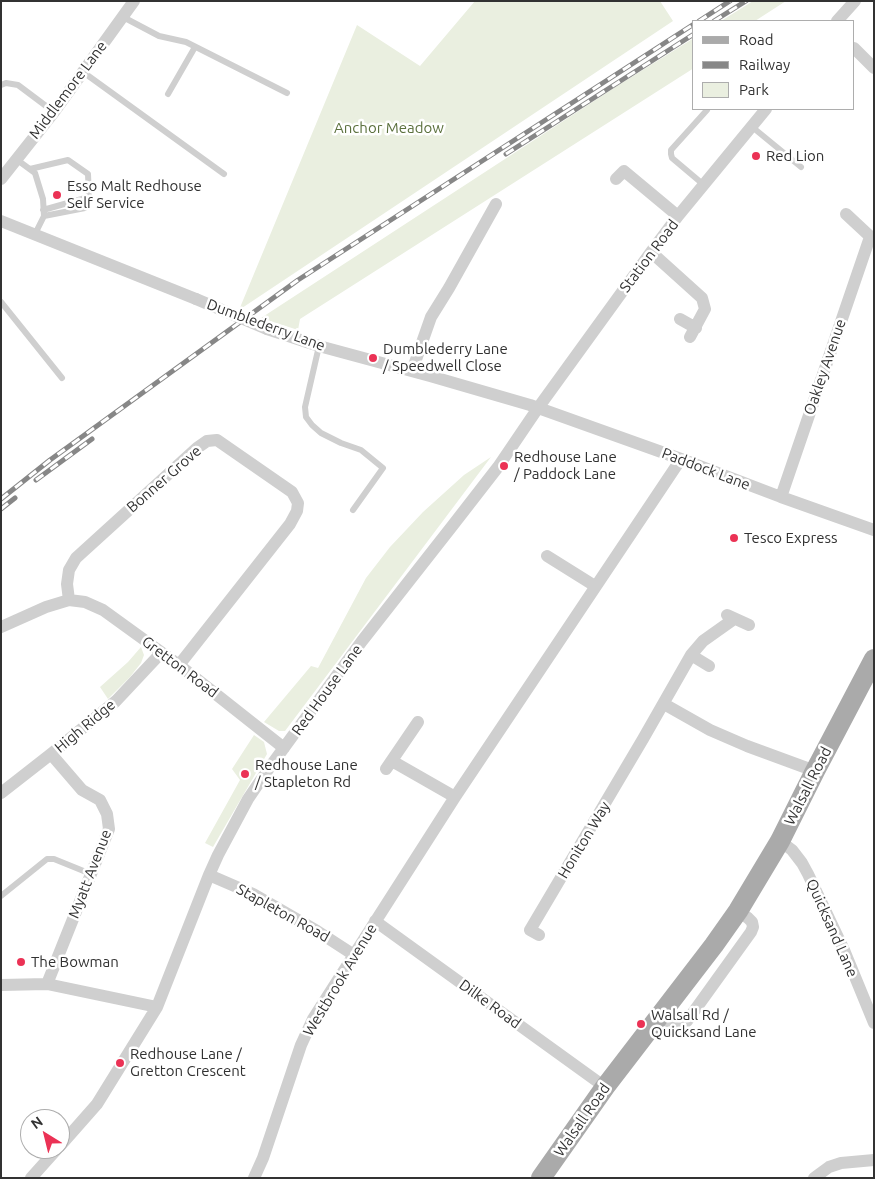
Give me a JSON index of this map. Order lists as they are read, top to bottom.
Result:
{
  "streets": {
    "main road": ["Walsall Road"],
    "street": [
      "Middlemore Lane",
      "Station Road",
      "Dumblederry Lane",
      "Oakley Avenue",
      "Paddock Lane",
      "Bonner Grove",
      "Gretton Road",
      "Red House Lane",
      "High Ridge",
      "Honiton Way",
      "Myatt Avenue",
      "Stapleton Road",
      "Quicksand Lane",
      "Westbrook Avenue",
      "Dilke Road"
    ]
  },
  "crossings": [
    ["Station Road", "Dumblederry Lane"],
    ["Station Road", "Paddock Lane"],
    ["Station Road", "Red House Lane"],
    ["Dumblederry Lane", "Paddock Lane"],
    ["Dumblederry Lane", "Red House Lane"],
    ["Oakley Avenue", "Paddock Lane"],
    ["Paddock Lane", "Red House Lane"],
    ["Paddock Lane", "Westbrook Avenue"],
    ["Bonner Grove", "Gretton Road"],
    ["Gretton Road", "Red House Lane"],
    ["Gretton Road", "High Ridge"],
    ["Red House Lane", "Stapleton Road"],
    ["High Ridge", "Myatt Avenue"],
    ["Walsall Road", "Quicksand Lane"],
    ["Walsall Road", "Dilke Road"],
    ["Stapleton Road", "Westbrook Avenue"],
    ["Westbrook Avenue", "Dilke Road"]
  ],
  "parks": ["Anchor Meadow"],
  "places": [
    "Red Lion",
    "Esso Malt Redhouse Self Service",
    "Dumblederry Lane / Speedwell Close",
    "Redhouse Lane / Paddock Lane",
    "Tesco Express",
    "Redhouse Lane / Stapleton Rd",
    "The Bowman",
    "Walsall Rd / Quicksand Lane",
    "Redhouse Lane / Gretton Crescent"
  ],
  "legend": ["Road", "Railway", "Park"],
  "north": "top left"
}
